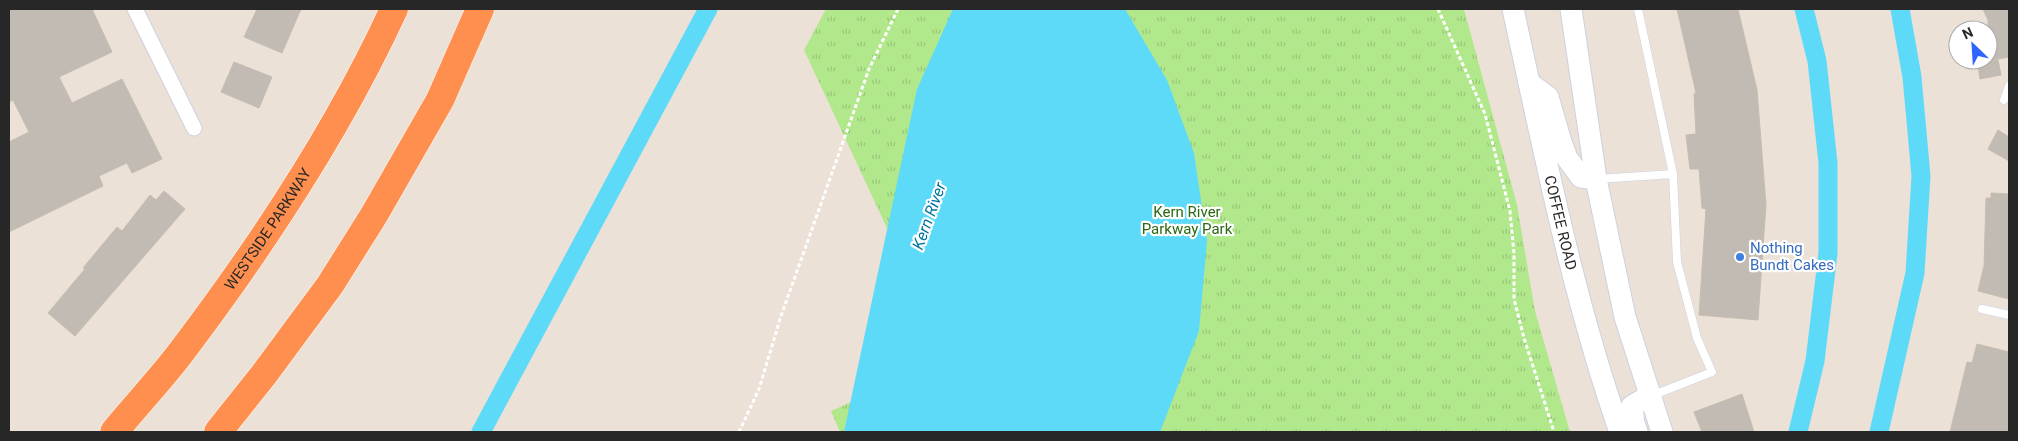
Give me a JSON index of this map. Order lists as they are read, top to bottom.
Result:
{
  "streets": {
    "highway": ["WESTSIDE PARKWAY"],
    "main road": ["COFFEE ROAD"]
  },
  "water": ["Kern River"],
  "parks": ["Kern River Parkway Park"],
  "places": ["Nothing Bundt Cakes"],
  "north": "top left"
}
